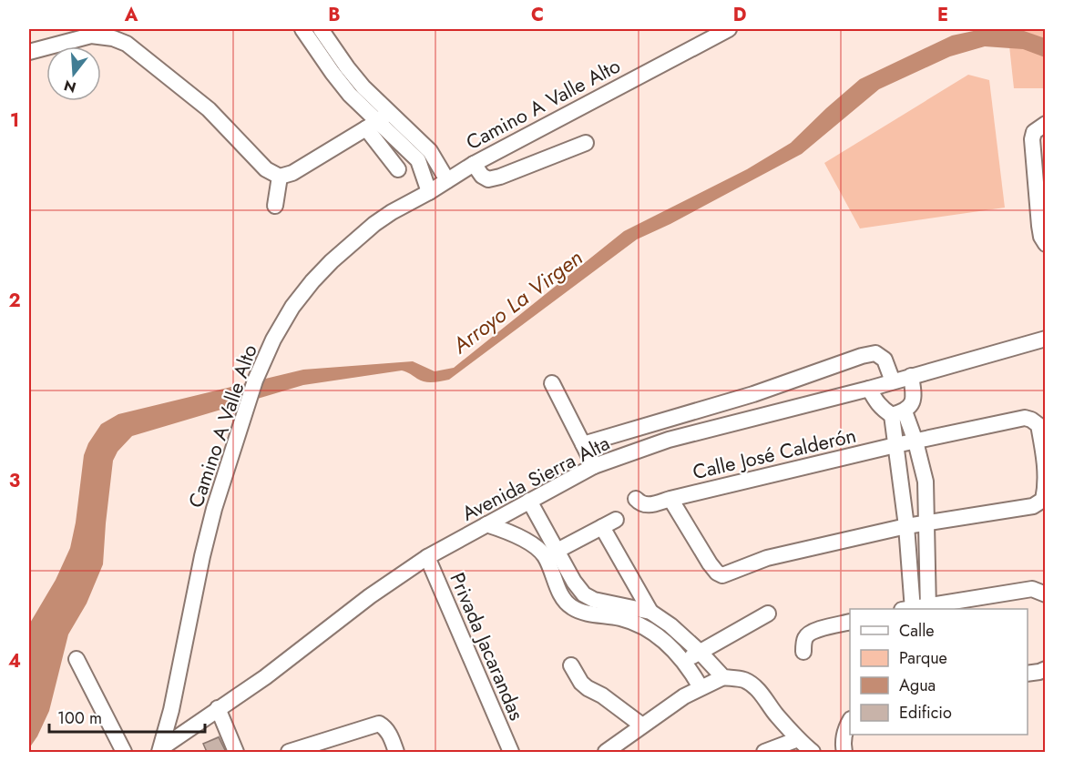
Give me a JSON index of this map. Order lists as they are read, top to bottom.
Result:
{
  "streets": {
    "street": [
      "Camino A Valle Alto",
      "Calle José Calderón",
      "Avenida Sierra Alta",
      "Privada Jacarandas"
    ]
  },
  "crossings": [
    ["Camino A Valle Alto", "Avenida Sierra Alta"],
    ["Avenida Sierra Alta", "Privada Jacarandas"]
  ],
  "water": ["Arroyo La Virgen"],
  "legend": [
    "Calle",
    "Parque",
    "Agua",
    "Edificio"
  ],
  "scale_bar": "100 m",
  "north": "bottom",
  "grid": {
    "columns": [
      "A",
      "B",
      "C",
      "D",
      "E"
    ],
    "rows": [
      "1",
      "2",
      "3",
      "4"
    ]
  }
}
